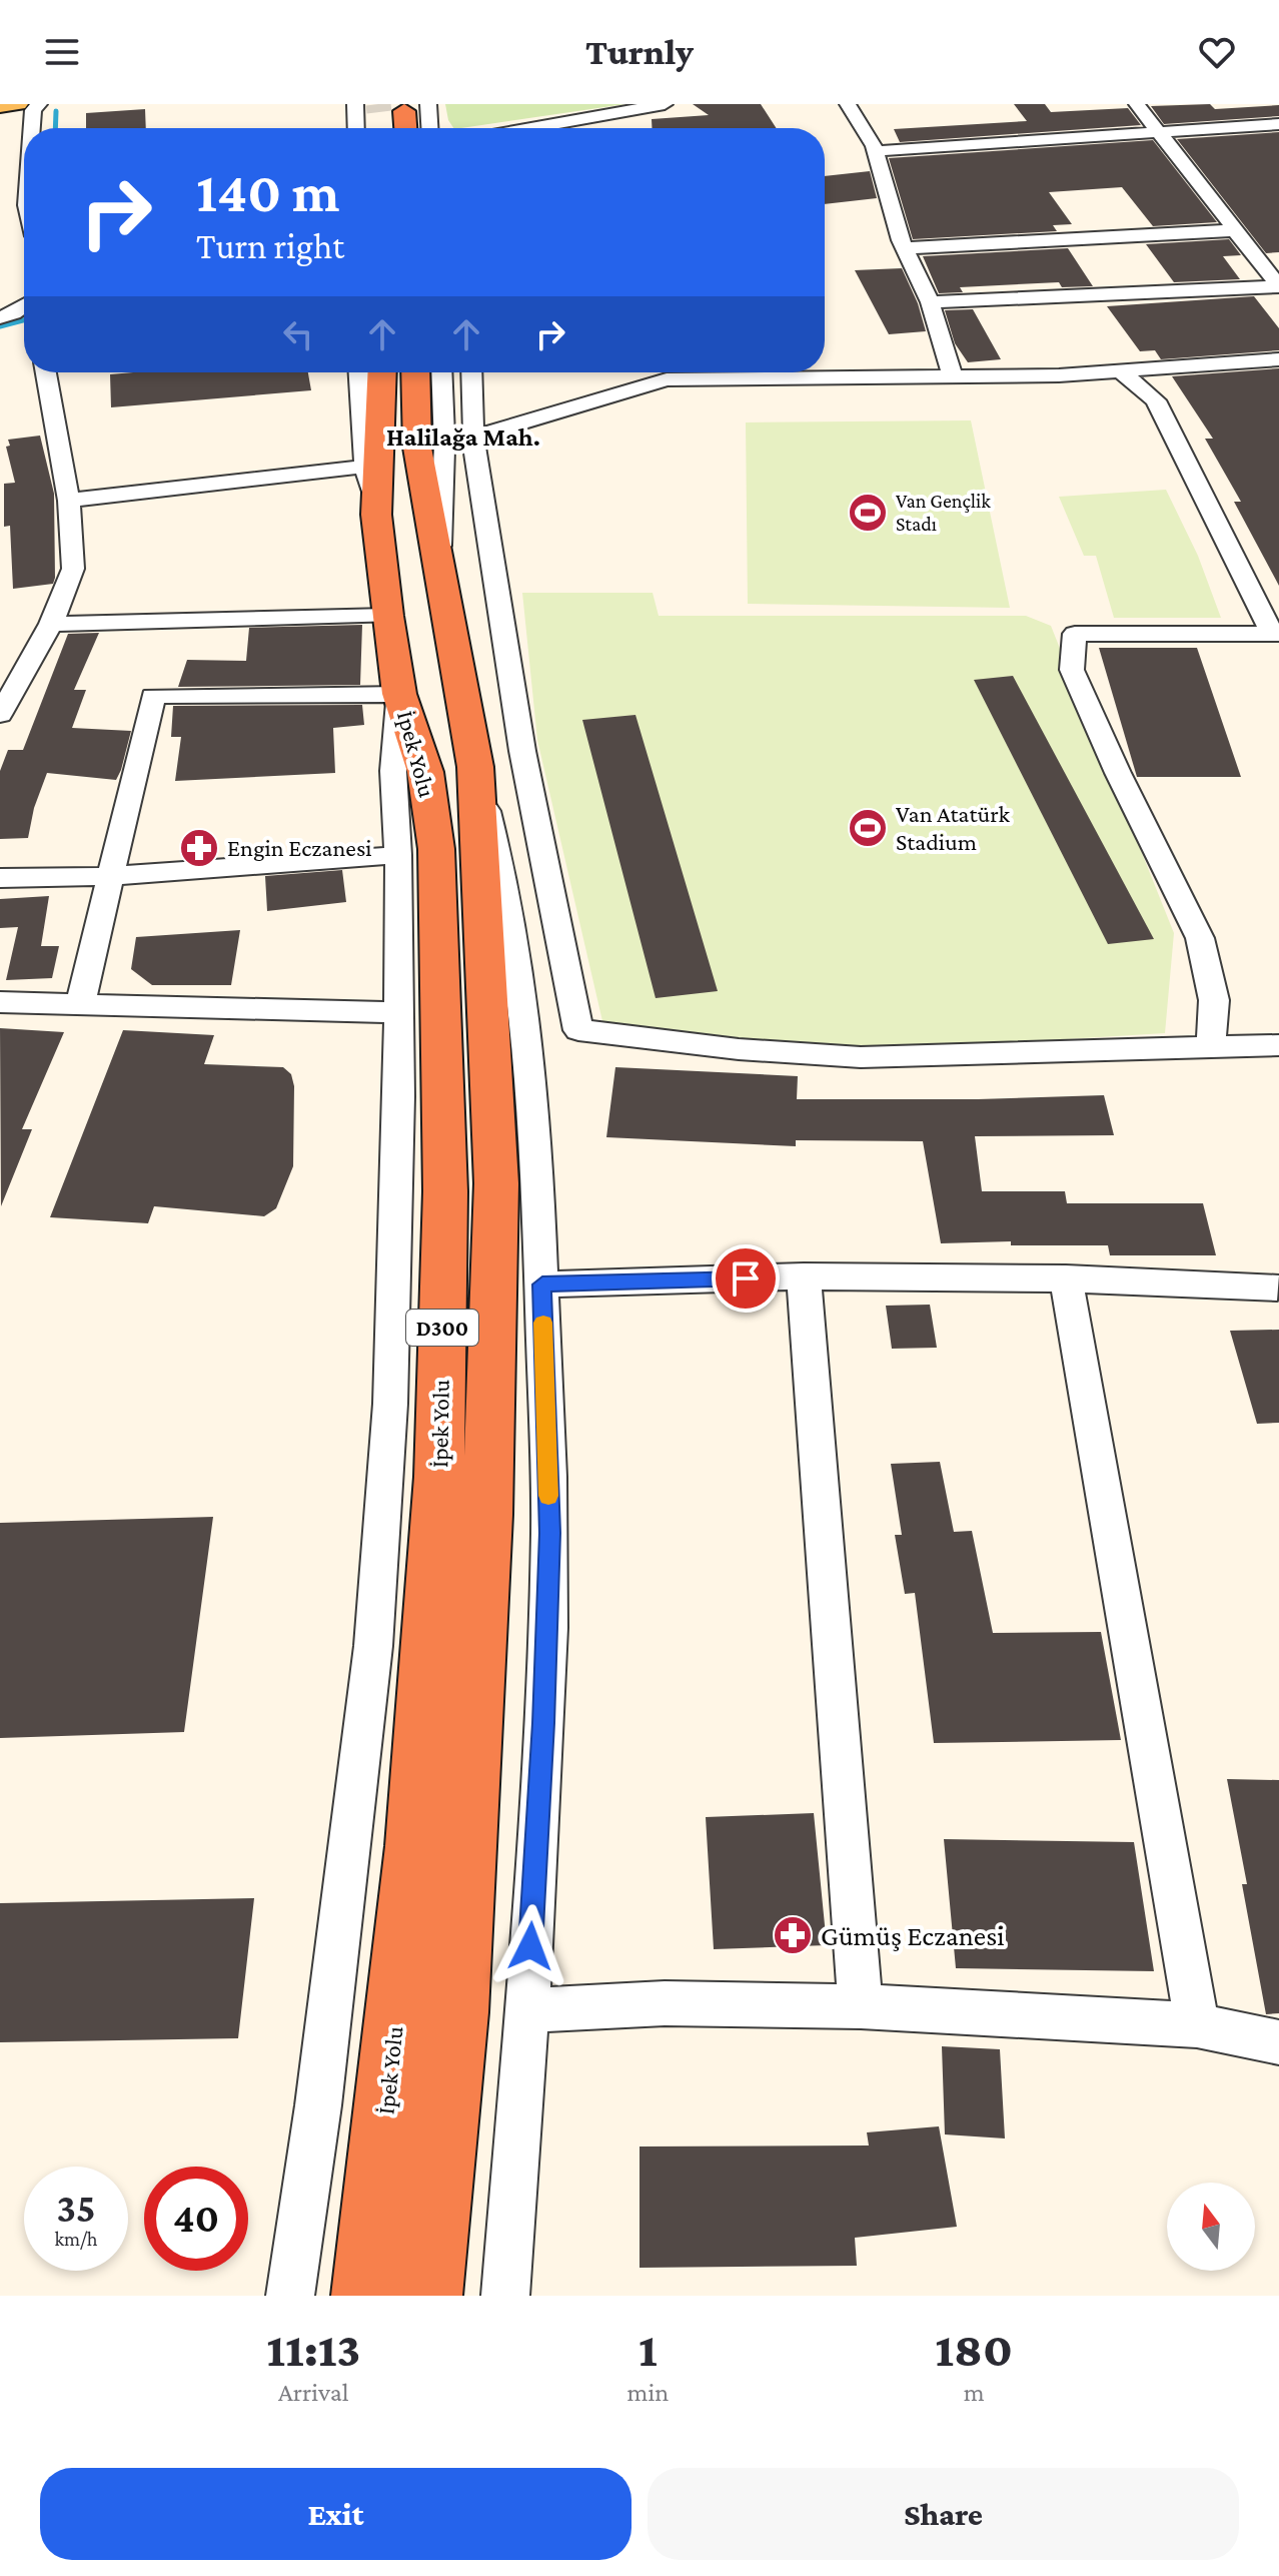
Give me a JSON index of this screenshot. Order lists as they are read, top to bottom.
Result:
{
  "streets": {
    "highway": ["İpek Yolu", "D300"]
  },
  "districts": ["Halilağa Mah."],
  "places": {
    "sports": ["Van Gençlik Stadı", "Van Atatürk Stadium"],
    "pharmacy": ["Engin Eczanesi", "Gümüş Eczanesi"]
  },
  "north": "top",
  "page": {
    "header": "Turnly",
    "turn": ["140 m", "Turn right"],
    "speed": "35 km/h",
    "limit": "40",
    "eta": [
      "11:13",
      "Arrival",
      "1",
      "min",
      "180",
      "m"
    ],
    "buttons": ["Exit", "Share"]
  }
}
